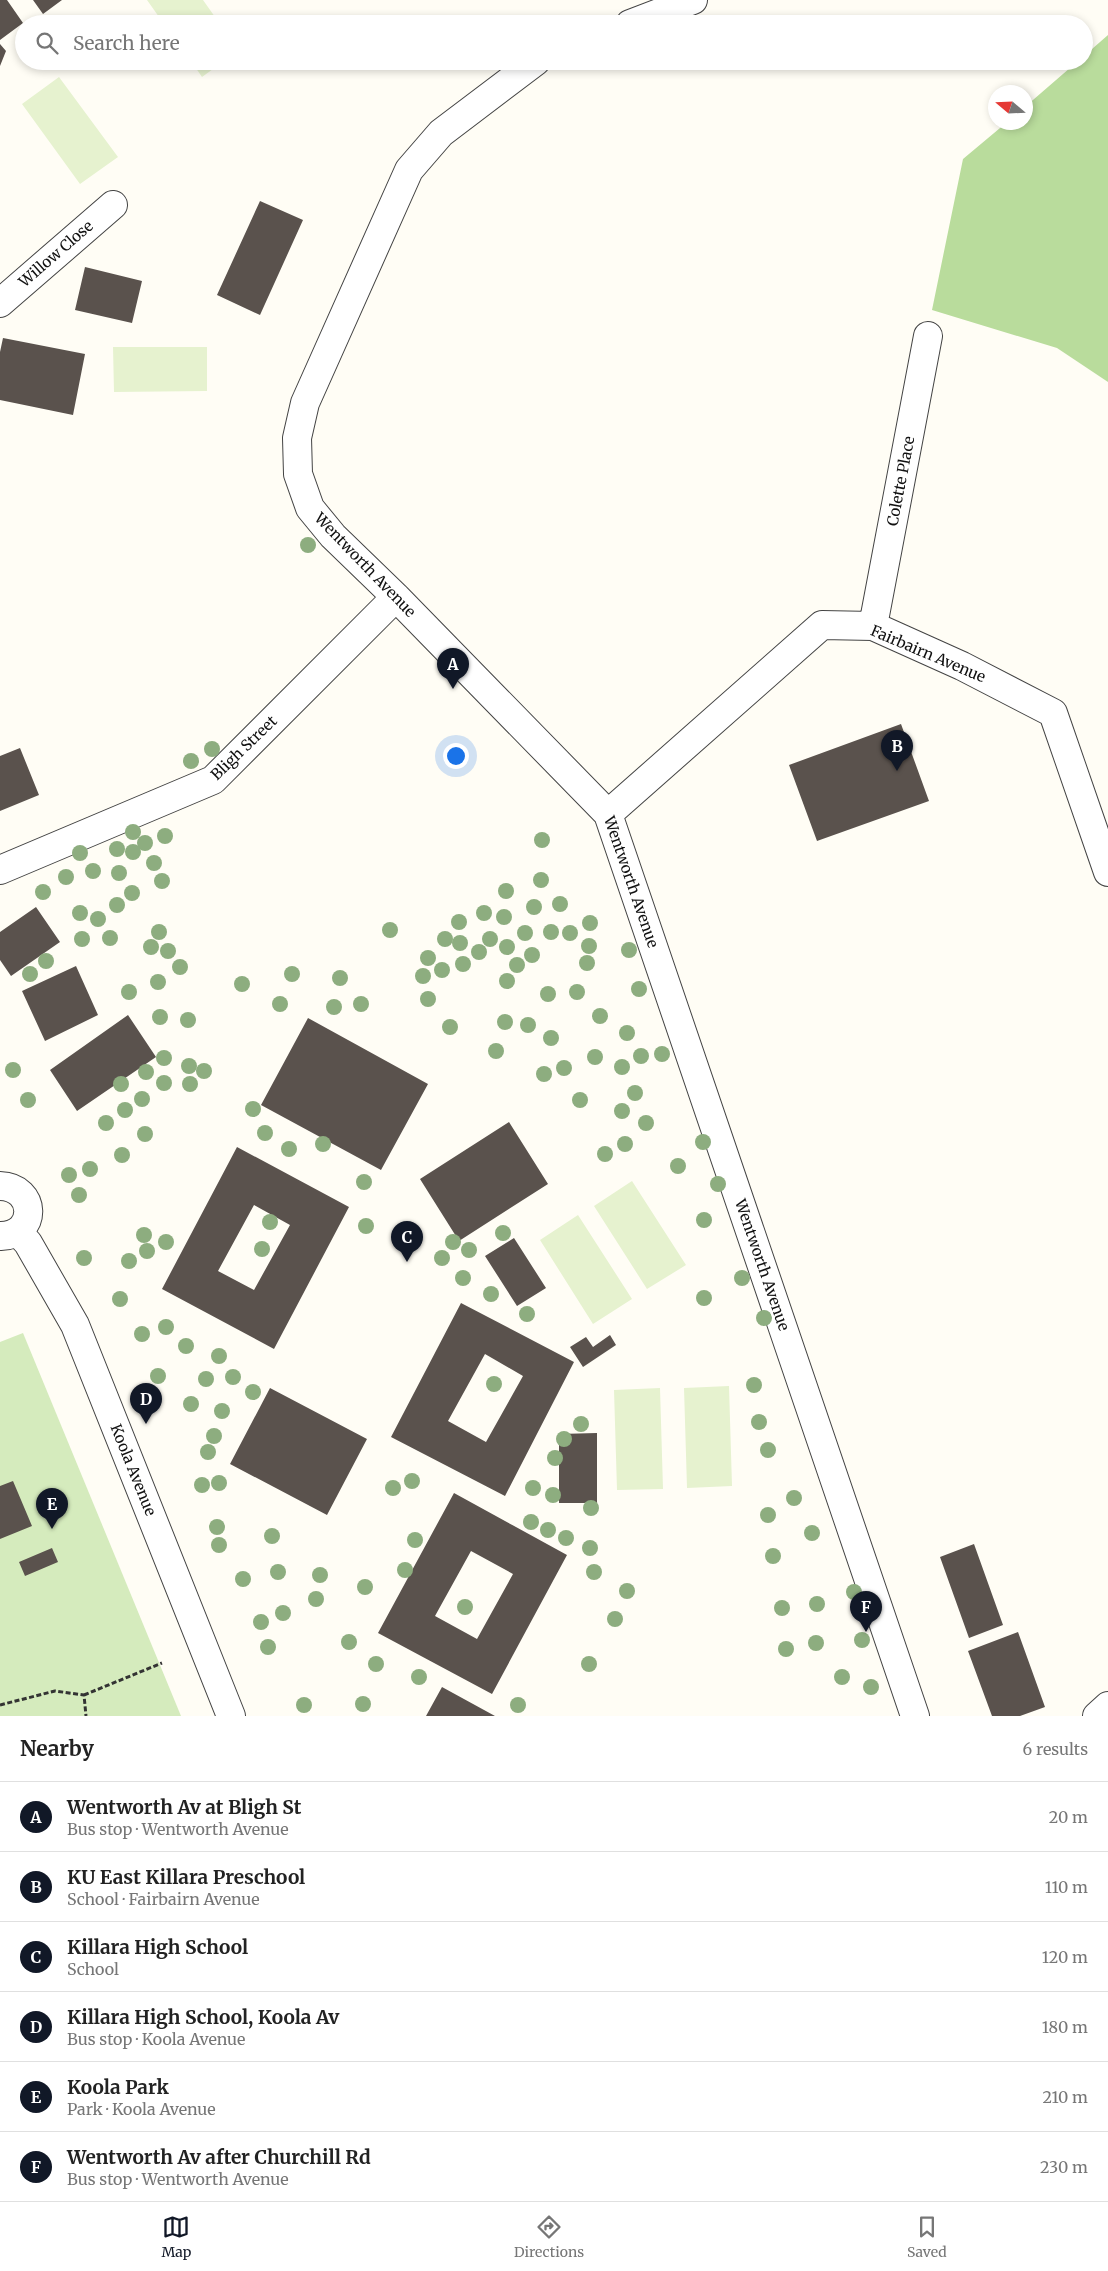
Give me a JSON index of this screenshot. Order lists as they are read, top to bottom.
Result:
{
  "streets": {
    "street": [
      "Willow Close",
      "Colette Place",
      "Wentworth Avenue",
      "Fairbairn Avenue",
      "Bligh Street",
      "Koola Avenue"
    ]
  },
  "crossings": [
    ["Colette Place", "Fairbairn Avenue"],
    ["Wentworth Avenue", "Fairbairn Avenue"],
    ["Wentworth Avenue", "Bligh Street"]
  ],
  "north": "left",
  "page": {
    "search": "Search here",
    "pins": [
      "A",
      "B",
      "C",
      "D",
      "E",
      "F"
    ],
    "heading": ["Nearby", "6 results"],
    "list": [
      {
        "mark": "A",
        "name": "Wentworth Av at Bligh St",
        "note": "Bus stop · Wentworth Avenue",
        "value": "20 m"
      },
      {
        "mark": "B",
        "name": "KU East Killara Preschool",
        "note": "School · Fairbairn Avenue",
        "value": "110 m"
      },
      {
        "mark": "C",
        "name": "Killara High School",
        "note": "School",
        "value": "120 m"
      },
      {
        "mark": "D",
        "name": "Killara High School, Koola Av",
        "note": "Bus stop · Koola Avenue",
        "value": "180 m"
      },
      {
        "mark": "E",
        "name": "Koola Park",
        "note": "Park · Koola Avenue",
        "value": "210 m"
      },
      {
        "mark": "F",
        "name": "Wentworth Av after Churchill Rd",
        "note": "Bus stop · Wentworth Avenue",
        "value": "230 m"
      }
    ],
    "nav": ["Map", "Directions", "Saved"]
  }
}
